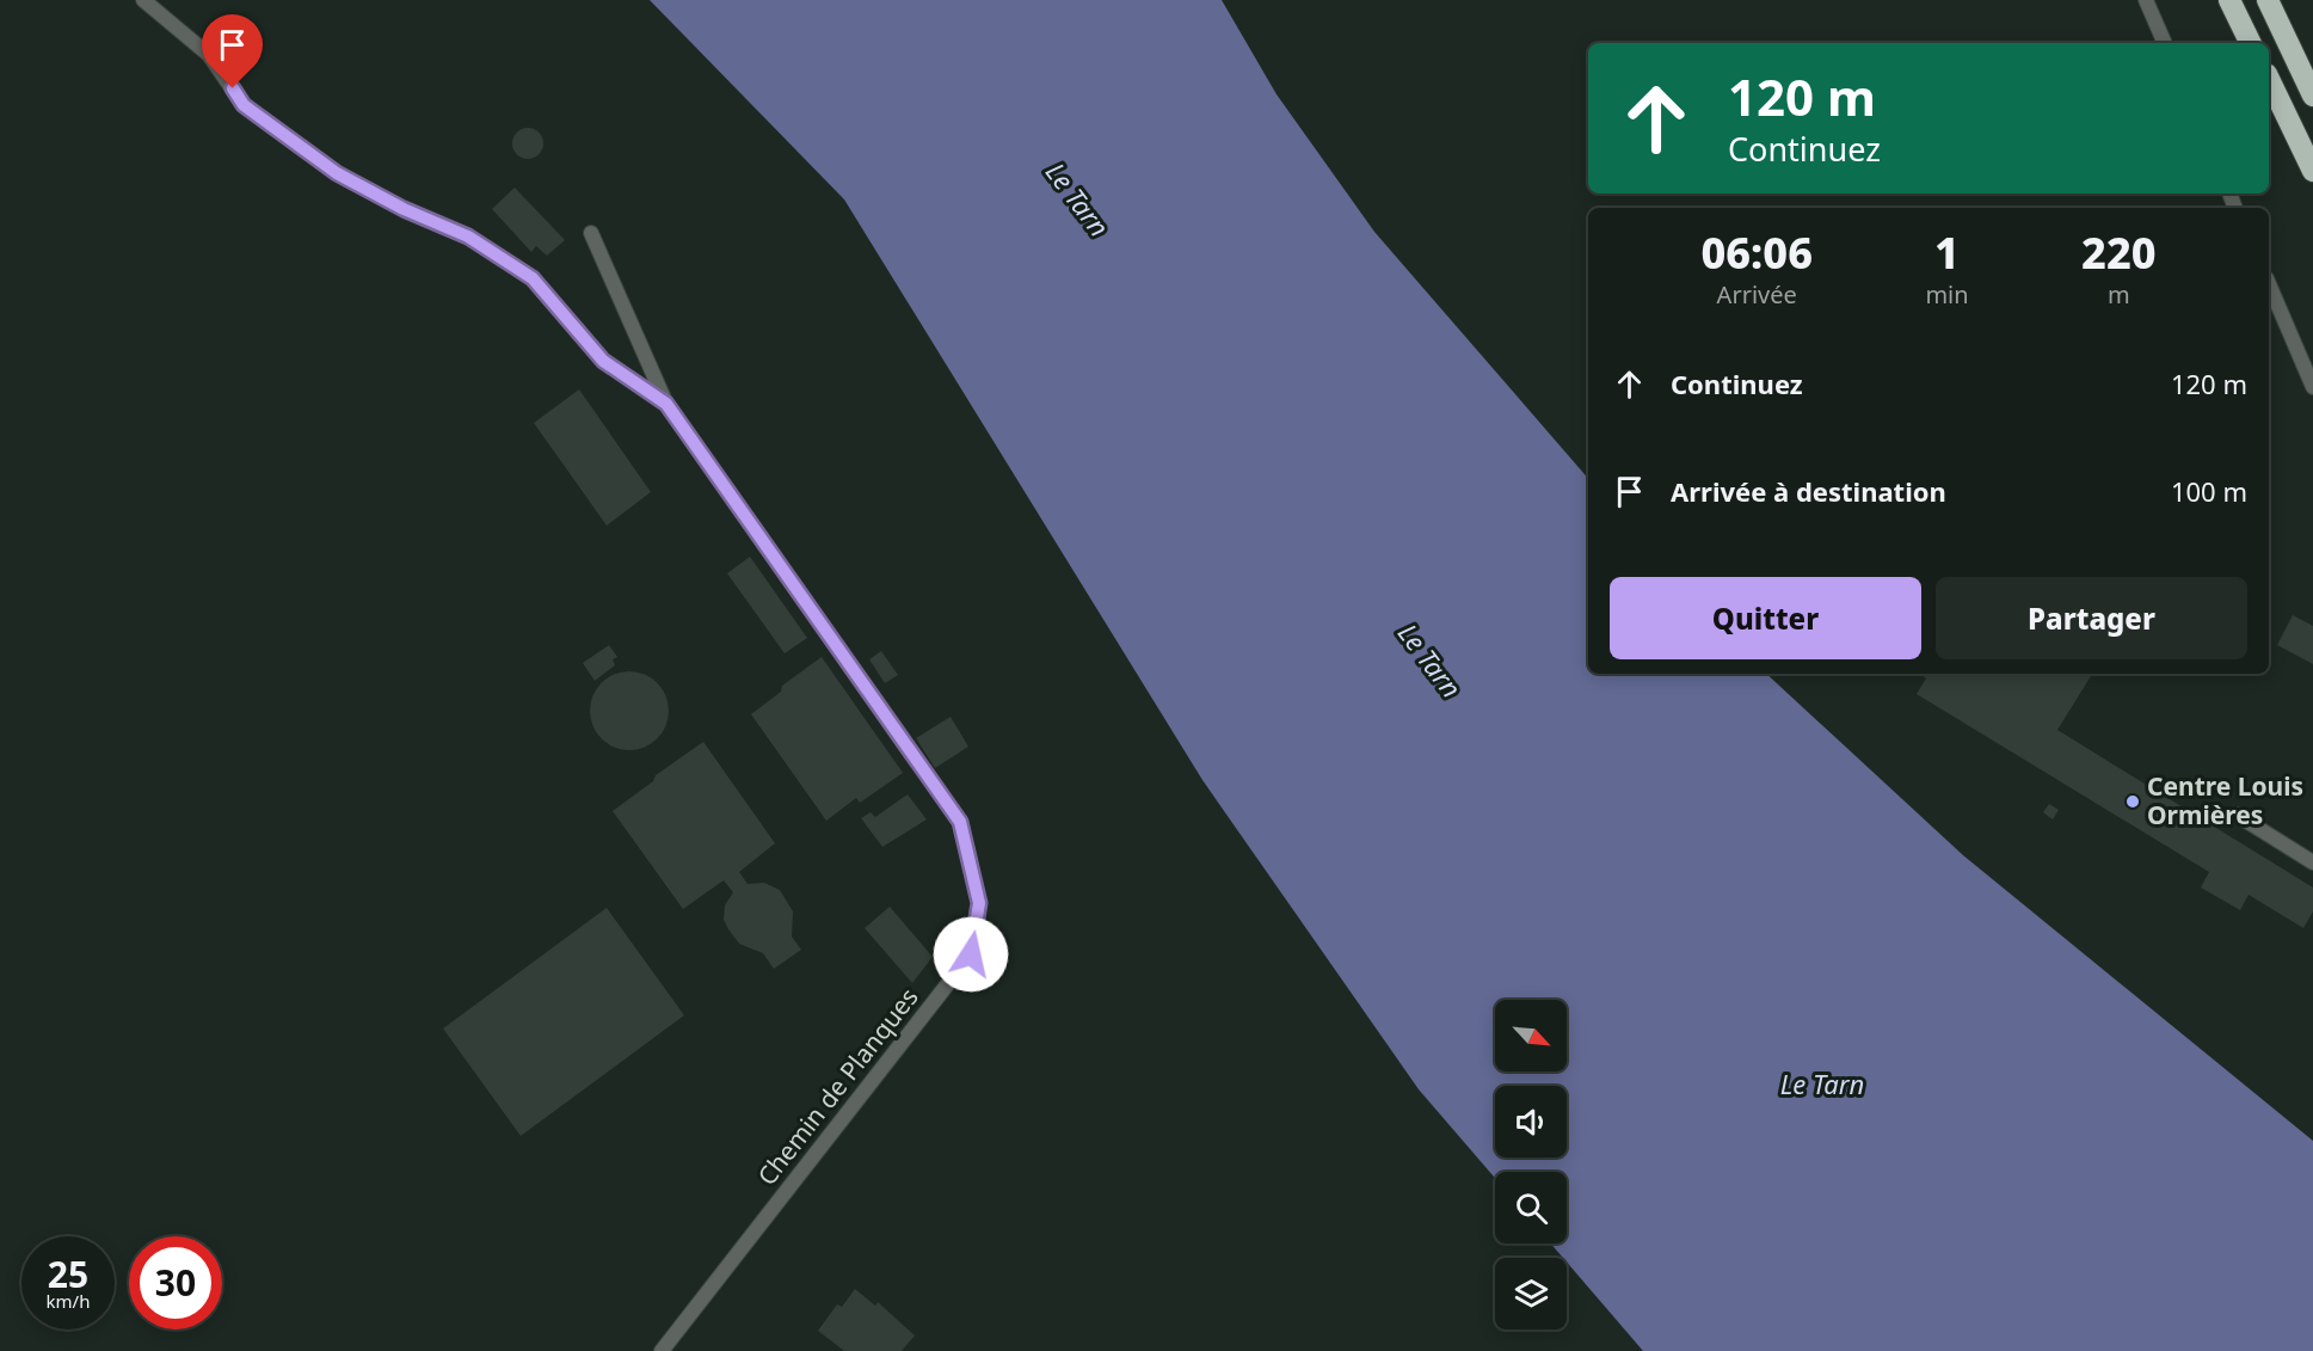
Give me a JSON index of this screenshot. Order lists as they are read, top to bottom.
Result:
{
  "streets": {
    "street": ["Chemin de Planques"]
  },
  "water": ["Le Tarn"],
  "places": ["Centre Louis Ormières"],
  "north": "bottom right",
  "page": {
    "turn": ["120 m", "Continuez"],
    "eta": [
      "06:06",
      "Arrivée",
      "1",
      "min",
      "220",
      "m"
    ],
    "list": [
      {
        "name": "Continuez",
        "value": "120 m"
      },
      {
        "name": "Arrivée à destination",
        "value": "100 m"
      }
    ],
    "buttons": ["Quitter", "Partager"],
    "speed": "25 km/h",
    "limit": "30"
  }
}
